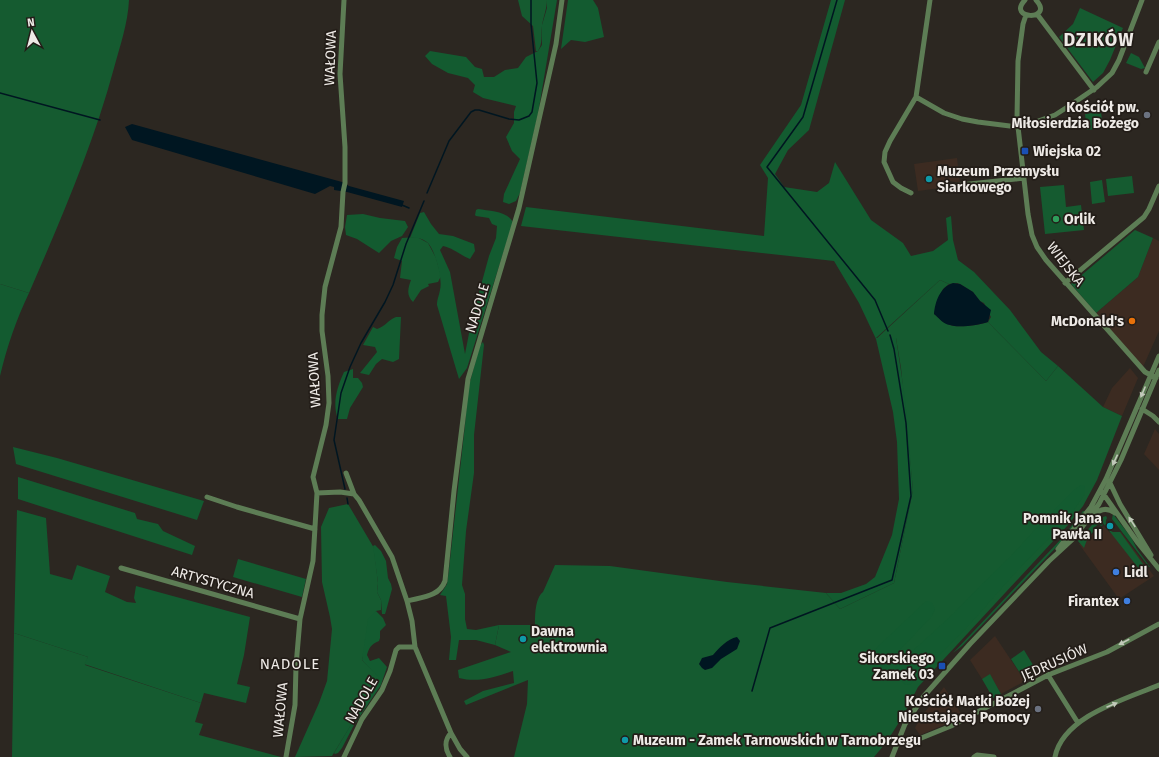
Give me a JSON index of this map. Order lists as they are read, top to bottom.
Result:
{
  "streets": {
    "street": [
      "WAŁOWA",
      "WIEJSKA",
      "NADOLE",
      "ARTYSTYCZNA",
      "JĘDRUSIÓW"
    ]
  },
  "crossings": [
    ["WAŁOWA", "ARTYSTYCZNA"]
  ],
  "one_way": ["JĘDRUSIÓW"],
  "districts": ["DZIKÓW", "NADOLE"],
  "places": {
    "other": [
      "Kościół pw. Miłosierdzia Bożego",
      "Muzeum Przemysłu Siarkowego",
      "Orlik",
      "McDonald's",
      "Pomnik Jana Pawła II",
      "Lidl",
      "Firantex",
      "Dawna elektrownia",
      "Kościół Matki Bożej Nieustającej Pomocy",
      "Muzeum - Zamek Tarnowskich w Tarnobrzegu"
    ],
    "transit": ["Wiejska 02", "Sikorskiego Zamek 03"]
  },
  "north": "top"
}
